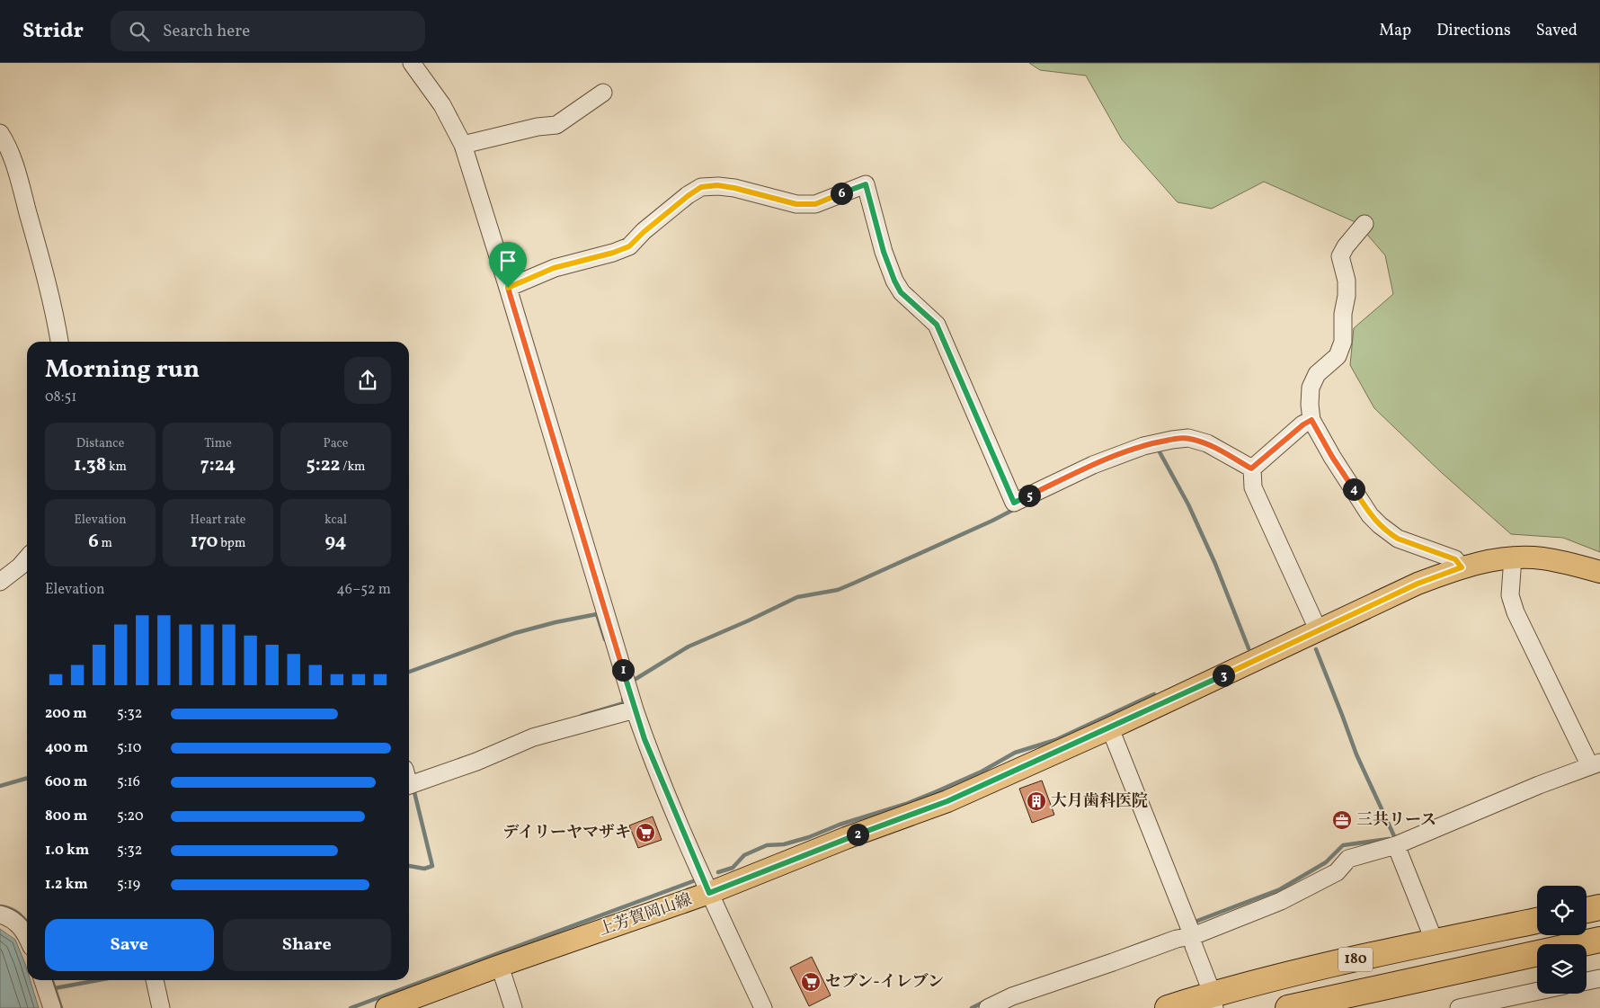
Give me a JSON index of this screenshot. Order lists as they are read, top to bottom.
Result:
{
  "streets": {
    "highway": ["180"],
    "main road": ["上芳賀岡山線"]
  },
  "places": {
    "building": ["大月歯科医院"],
    "office": ["三共リース"],
    "supermarket": ["デイリーヤマザキ", "セブン-イレブン"]
  },
  "page": {
    "header": "Stridr",
    "search": "Search here",
    "nav": ["Map", "Directions", "Saved"],
    "pins": [
      "6",
      "4",
      "5",
      "1",
      "3",
      "2"
    ],
    "heading": ["Morning run", "08:51"],
    "stats": [
      ["Distance", "1.38 km"],
      ["Time", "7:24"],
      ["Pace", "5:22 /km"],
      ["Elevation", "6 m"],
      ["Heart rate", "170 bpm"],
      ["kcal", "94"]
    ],
    "chart": ["Elevation", "46–52 m"],
    "list": [
      {
        "name": "200 m",
        "note": "5:32"
      },
      {
        "name": "400 m",
        "note": "5:10"
      },
      {
        "name": "600 m",
        "note": "5:16"
      },
      {
        "name": "800 m",
        "note": "5:20"
      },
      {
        "name": "1.0 km",
        "note": "5:32"
      },
      {
        "name": "1.2 km",
        "note": "5:19"
      }
    ],
    "buttons": ["Save", "Share"]
  }
}
